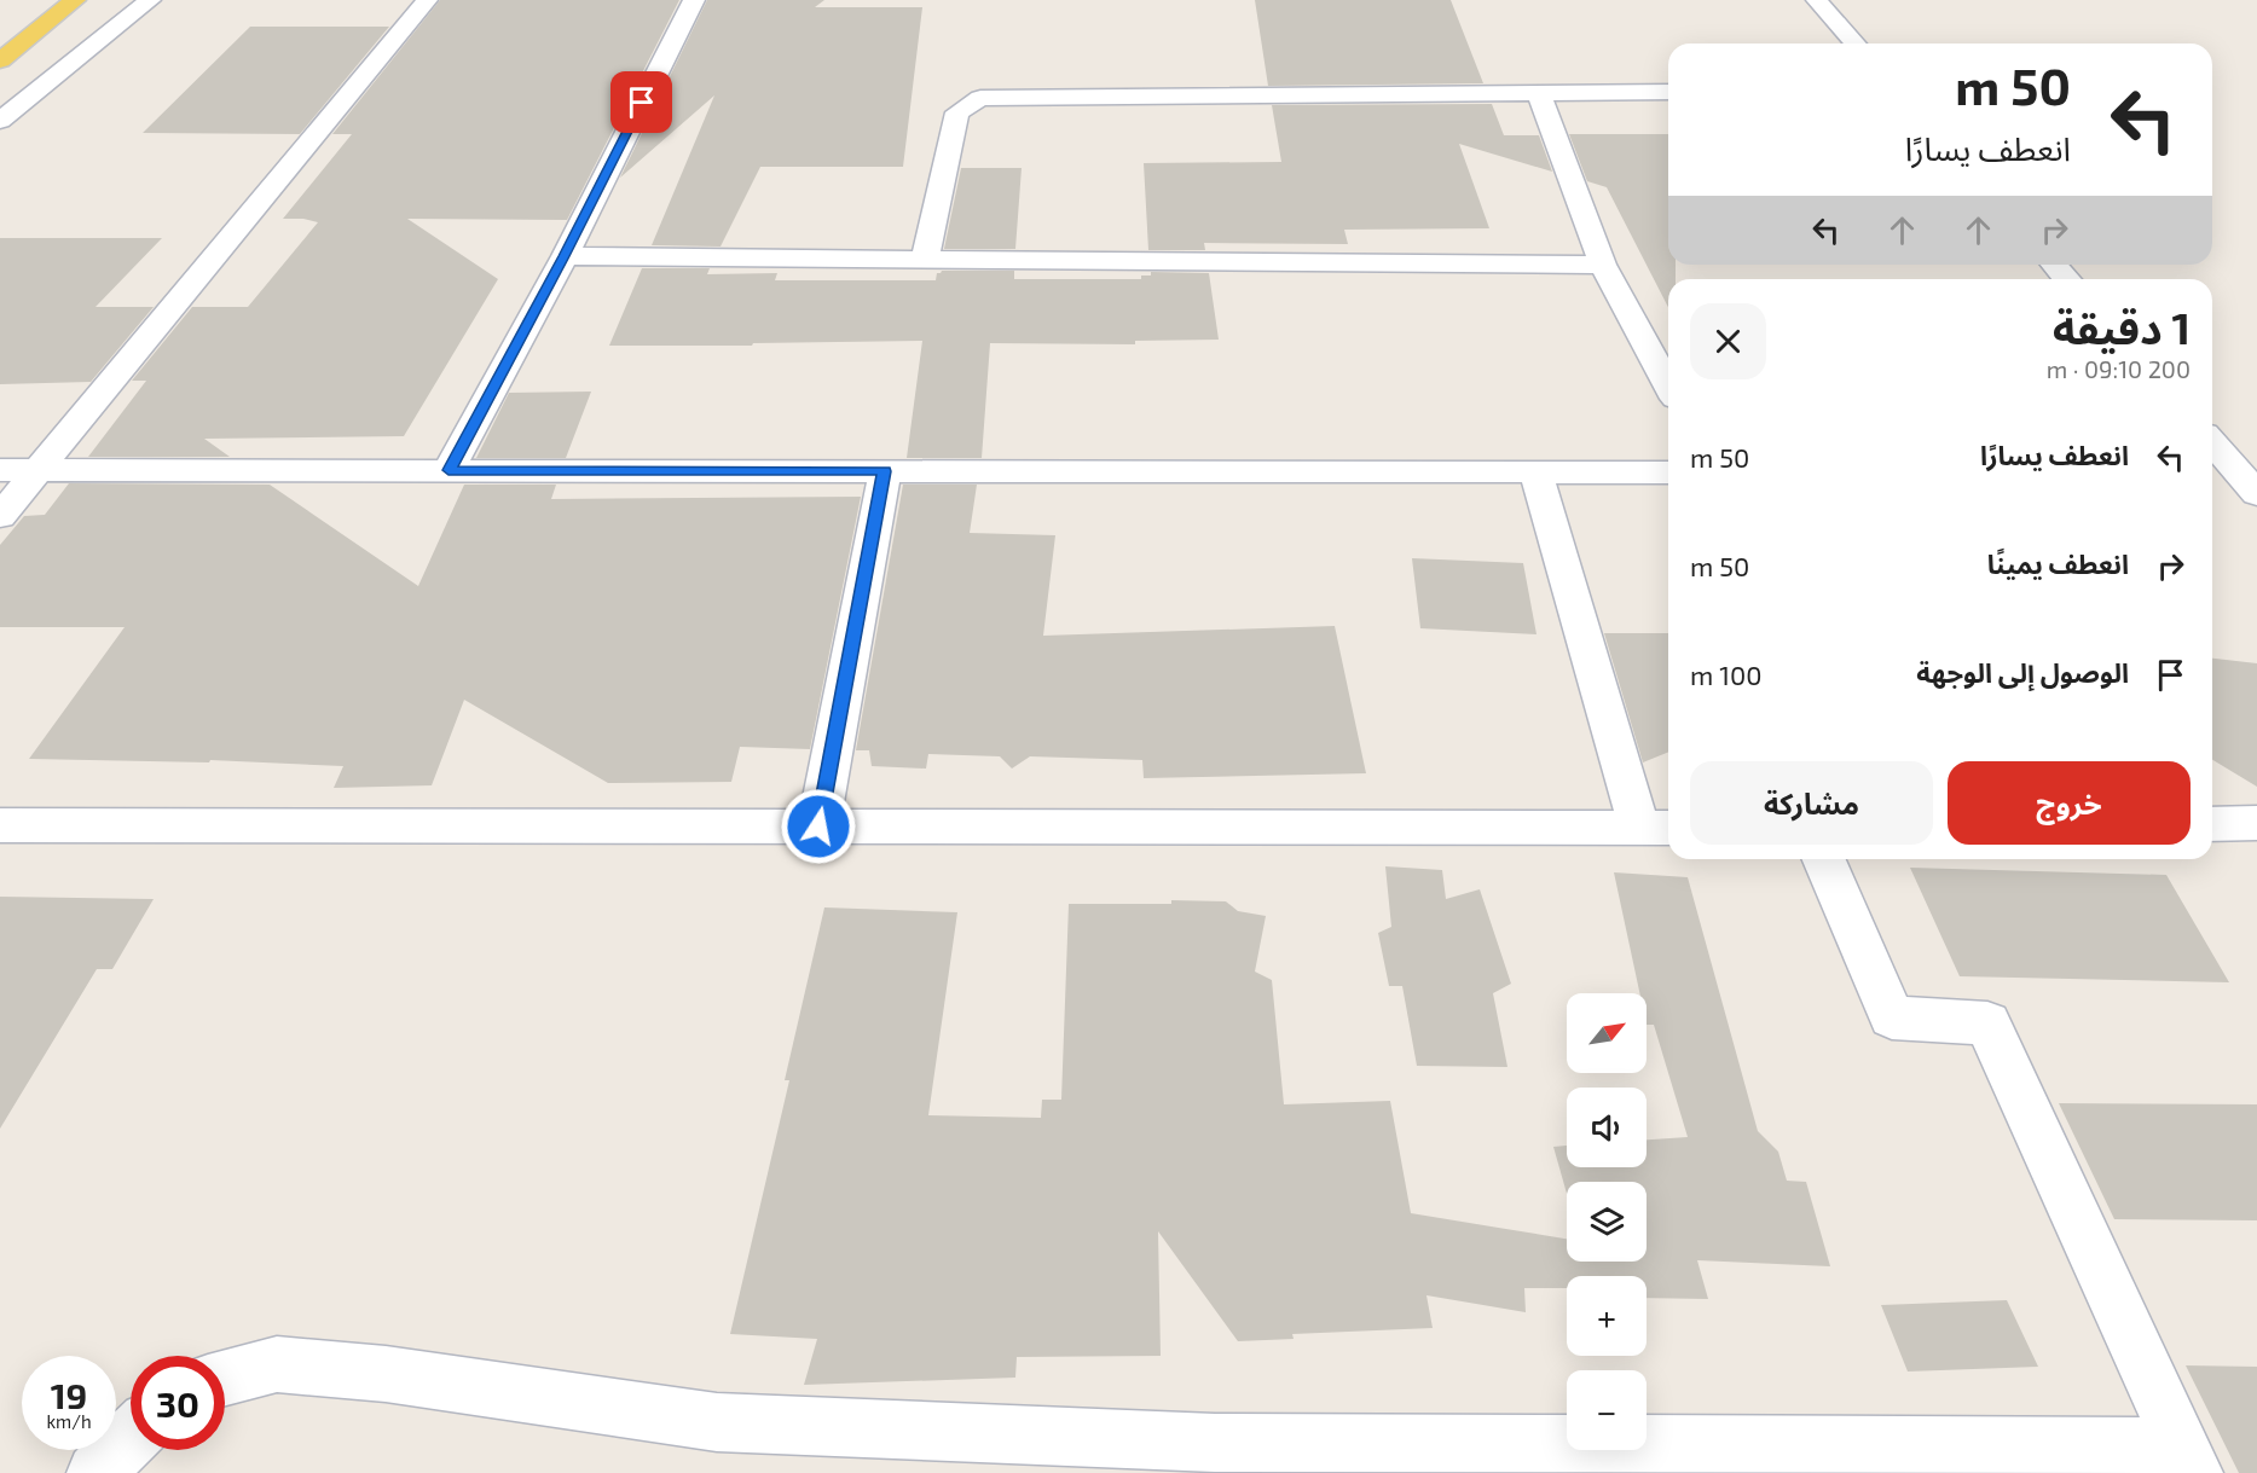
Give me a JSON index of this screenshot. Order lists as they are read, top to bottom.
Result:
{
  "north": "top right",
  "page": {
    "turn": ["50 m", "انعطف يسارًا"],
    "heading": ["1 دقيقة", "200 m · 09:10"],
    "list": [
      {
        "name": "انعطف يسارًا",
        "value": "50 m"
      },
      {
        "name": "انعطف يمينًا",
        "value": "50 m"
      },
      {
        "name": "الوصول إلى الوجهة",
        "value": "100 m"
      }
    ],
    "buttons": ["خروج", "مشاركة"],
    "map_buttons": ["+", "−"],
    "speed": "19 km/h",
    "limit": "30"
  }
}
